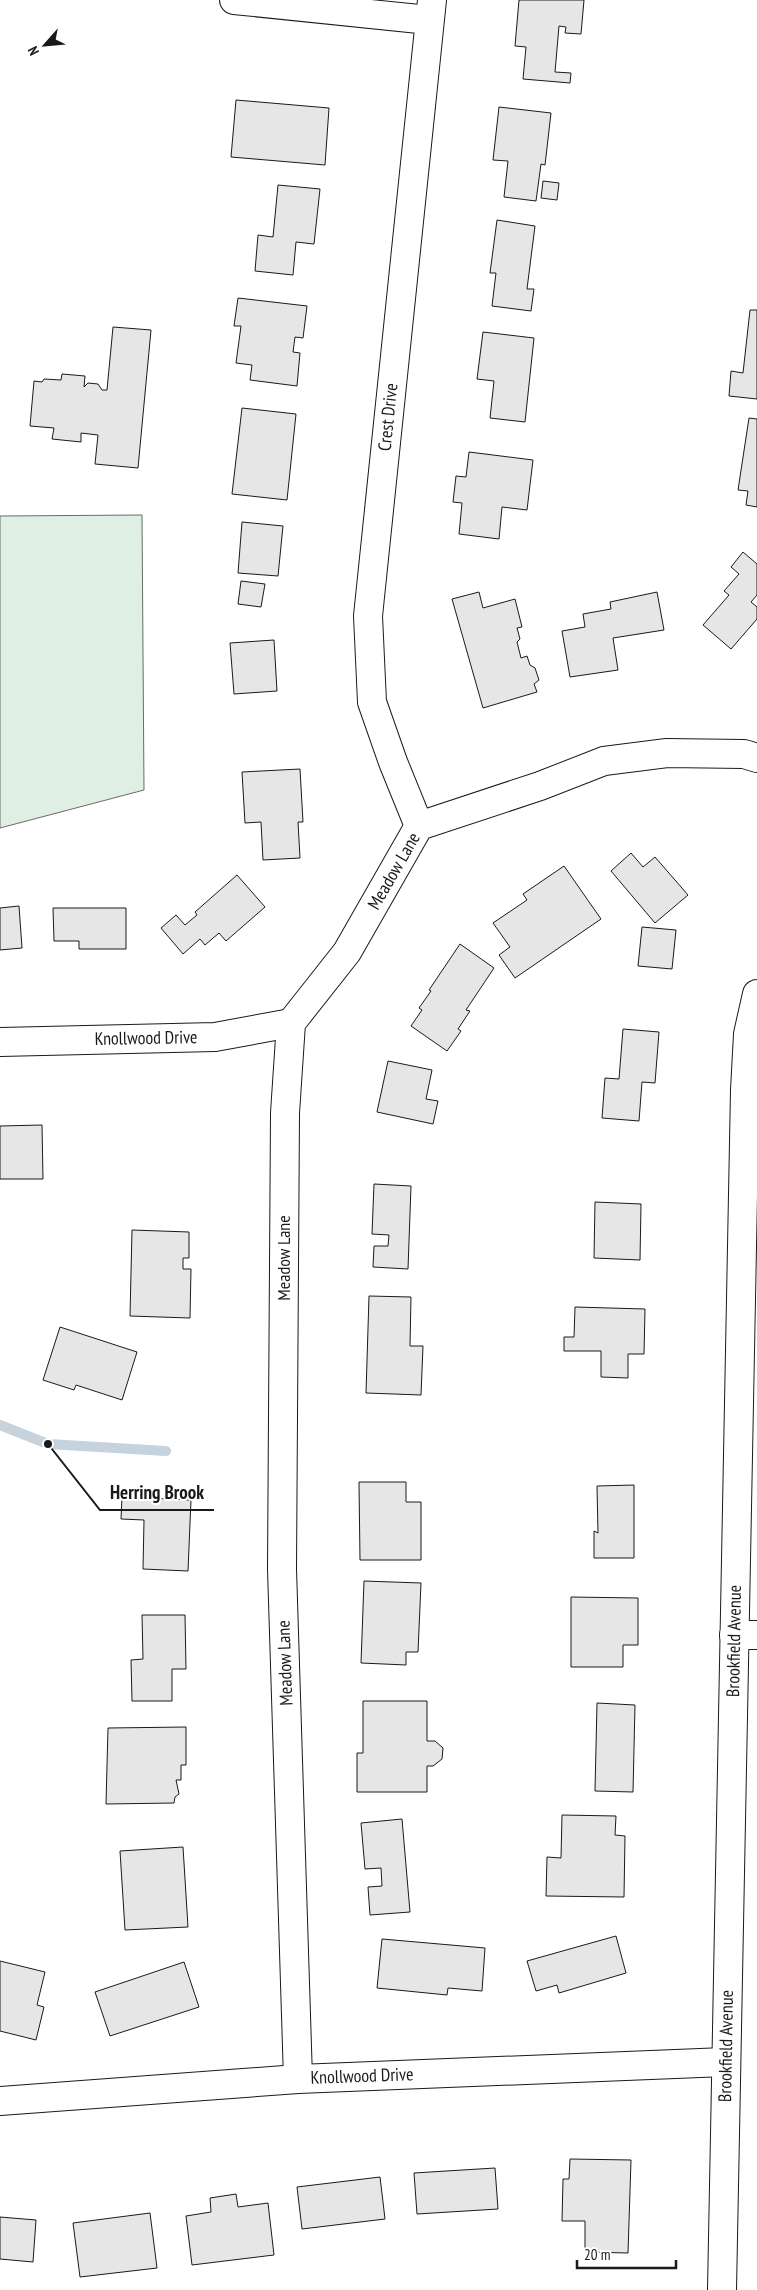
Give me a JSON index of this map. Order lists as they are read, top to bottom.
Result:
{
  "streets": {
    "street": [
      "Crest Drive",
      "Meadow Lane",
      "Knollwood Drive",
      "Brookfield Avenue"
    ]
  },
  "crossings": [
    ["Crest Drive", "Meadow Lane"],
    ["Meadow Lane", "Knollwood Drive"],
    ["Knollwood Drive", "Brookfield Avenue"]
  ],
  "places": ["Herring Brook"],
  "scale_bar": "20 m",
  "north": "bottom left"
}
